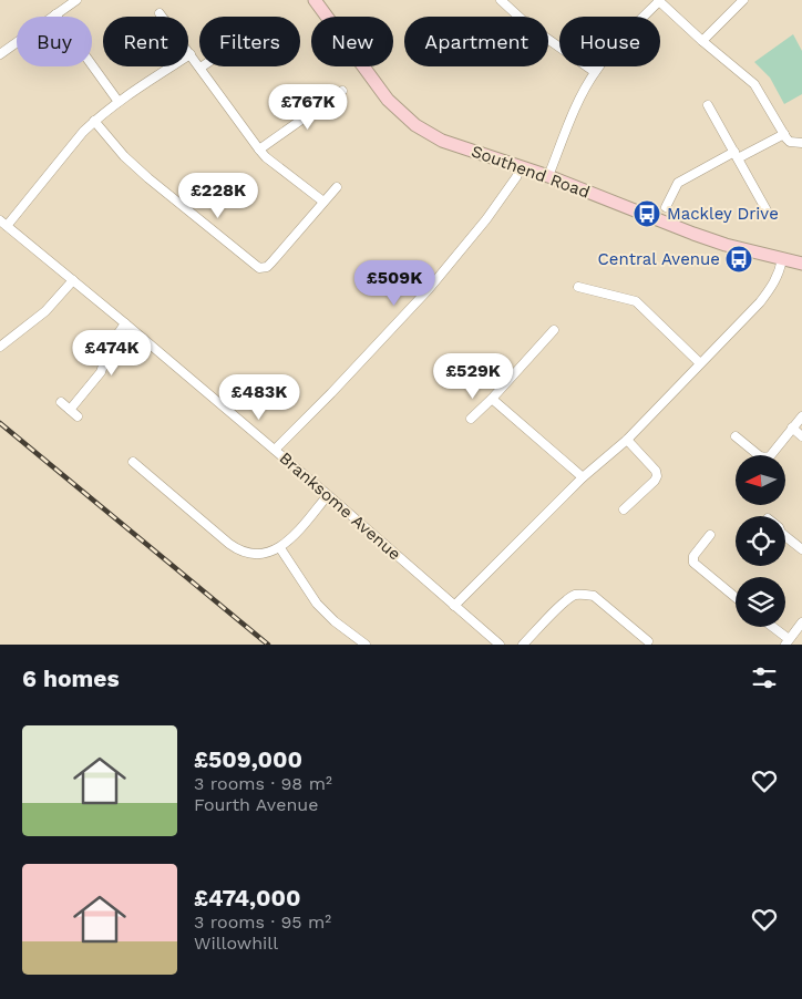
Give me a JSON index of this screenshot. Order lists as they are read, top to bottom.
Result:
{
  "streets": {
    "street": ["Southend Road", "Branksome Avenue"]
  },
  "places": {
    "bus stop": ["Mackley Drive", "Central Avenue"]
  },
  "north": "left",
  "page": {
    "chip": [
      "Buy",
      "Rent",
      "Filters",
      "New",
      "Apartment",
      "House"
    ],
    "price": [
      "£767K",
      "£228K",
      "£509K",
      "£474K",
      "£529K",
      "£483K"
    ],
    "heading": "6 homes",
    "list": [
      {
        "name": "£509,000",
        "note": "3 rooms · 98 m² · Fourth Avenue"
      },
      {
        "name": "£474,000",
        "note": "3 rooms · 95 m² · Willowhill"
      }
    ]
  }
}
